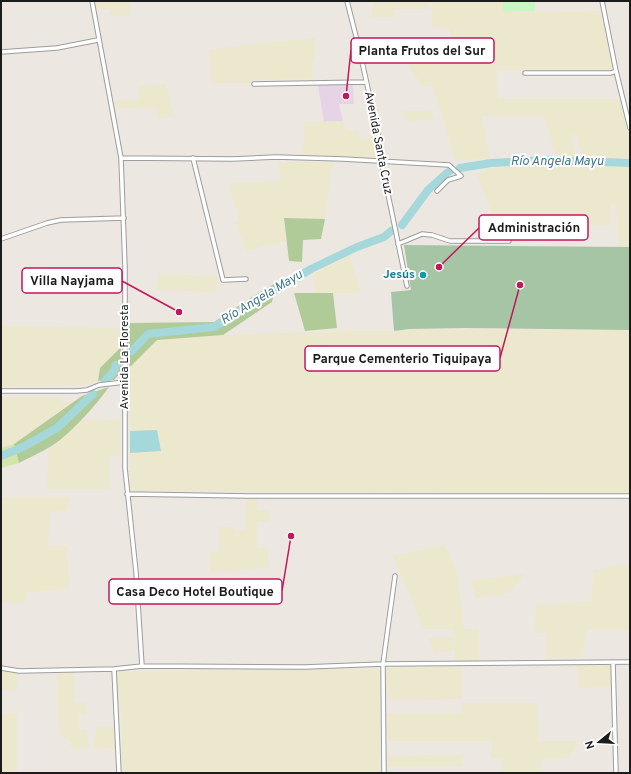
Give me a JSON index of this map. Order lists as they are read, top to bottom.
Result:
{
  "streets": {
    "street": ["Avenida Santa Cruz", "Avenida La Floresta"]
  },
  "water": ["Río Angela Mayu"],
  "places": [
    "Planta Frutos del Sur",
    "Administración",
    "Jesús",
    "Parque Cementerio Tiquipaya",
    "Villa Nayjama",
    "Casa Deco Hotel Boutique"
  ],
  "north": "left"
}
